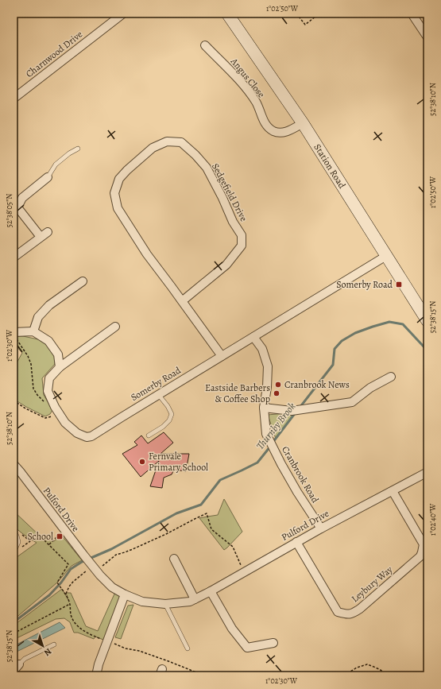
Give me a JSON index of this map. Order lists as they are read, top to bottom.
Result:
{
  "streets": {
    "street": [
      "Charnwood Drive",
      "Angus Close",
      "Station Road",
      "Sedgefield Drive",
      "Somerby Road",
      "Cranbrook Road",
      "Pulford Drive",
      "Leybury Way"
    ]
  },
  "crossings": [
    ["Angus Close", "Station Road"],
    ["Station Road", "Somerby Road"],
    ["Sedgefield Drive", "Somerby Road"],
    ["Somerby Road", "Cranbrook Road"],
    ["Cranbrook Road", "Pulford Drive"],
    ["Pulford Drive", "Leybury Way"]
  ],
  "water": ["Thurnby Brook"],
  "places": {
    "transit": ["Somerby Road", "School"],
    "other": ["Cranbrook News", "Eastside Barbers & Coffee Shop", "Fernvale Primary School"]
  },
  "north": "bottom right",
  "coordinates": [
    "1°02'50\"W",
    "52°38'10\"N",
    "52°38'05\"N",
    "52°38'15\"N",
    "1°02'30\"W",
    "1°02'40\"W"
  ]
}
